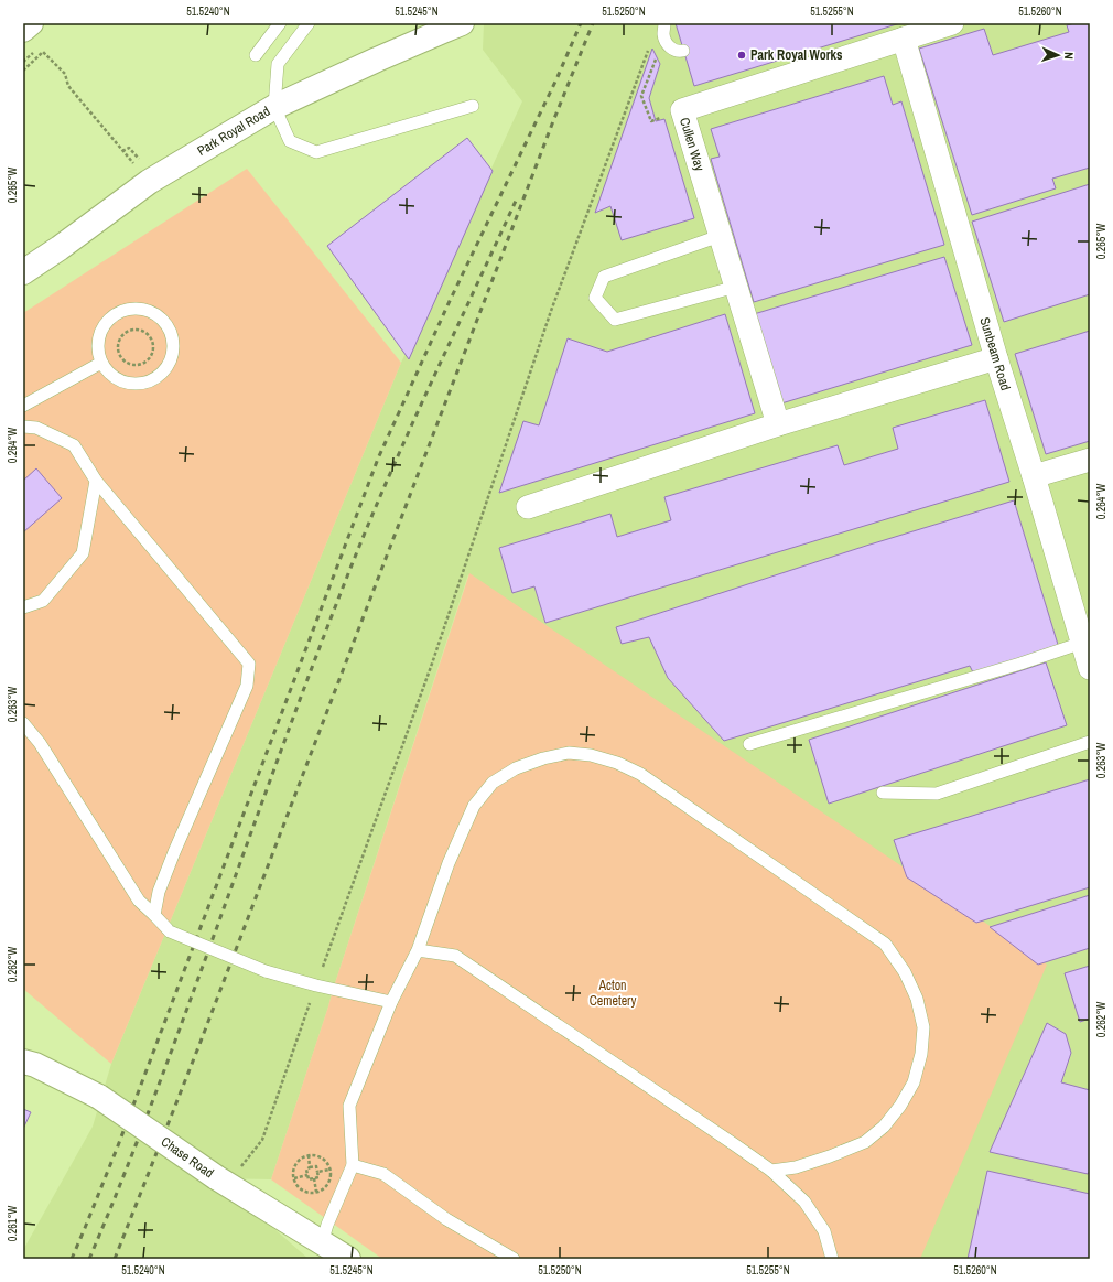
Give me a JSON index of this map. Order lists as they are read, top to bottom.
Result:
{
  "streets": {
    "main road": ["Park Royal Road", "Chase Road"],
    "street": ["Cullen Way", "Sunbeam Road"]
  },
  "crossings": [
    ["Cullen Way", "Sunbeam Road"]
  ],
  "parks": ["Acton Cemetery"],
  "places": ["Park Royal Works"],
  "north": "right",
  "coordinates": [
    "51.5240°N",
    "51.5245°N",
    "51.5250°N",
    "51.5255°N",
    "51.5260°N",
    "0.265°W",
    "0.264°W",
    "0.263°W",
    "0.262°W",
    "0.261°W"
  ]
}
